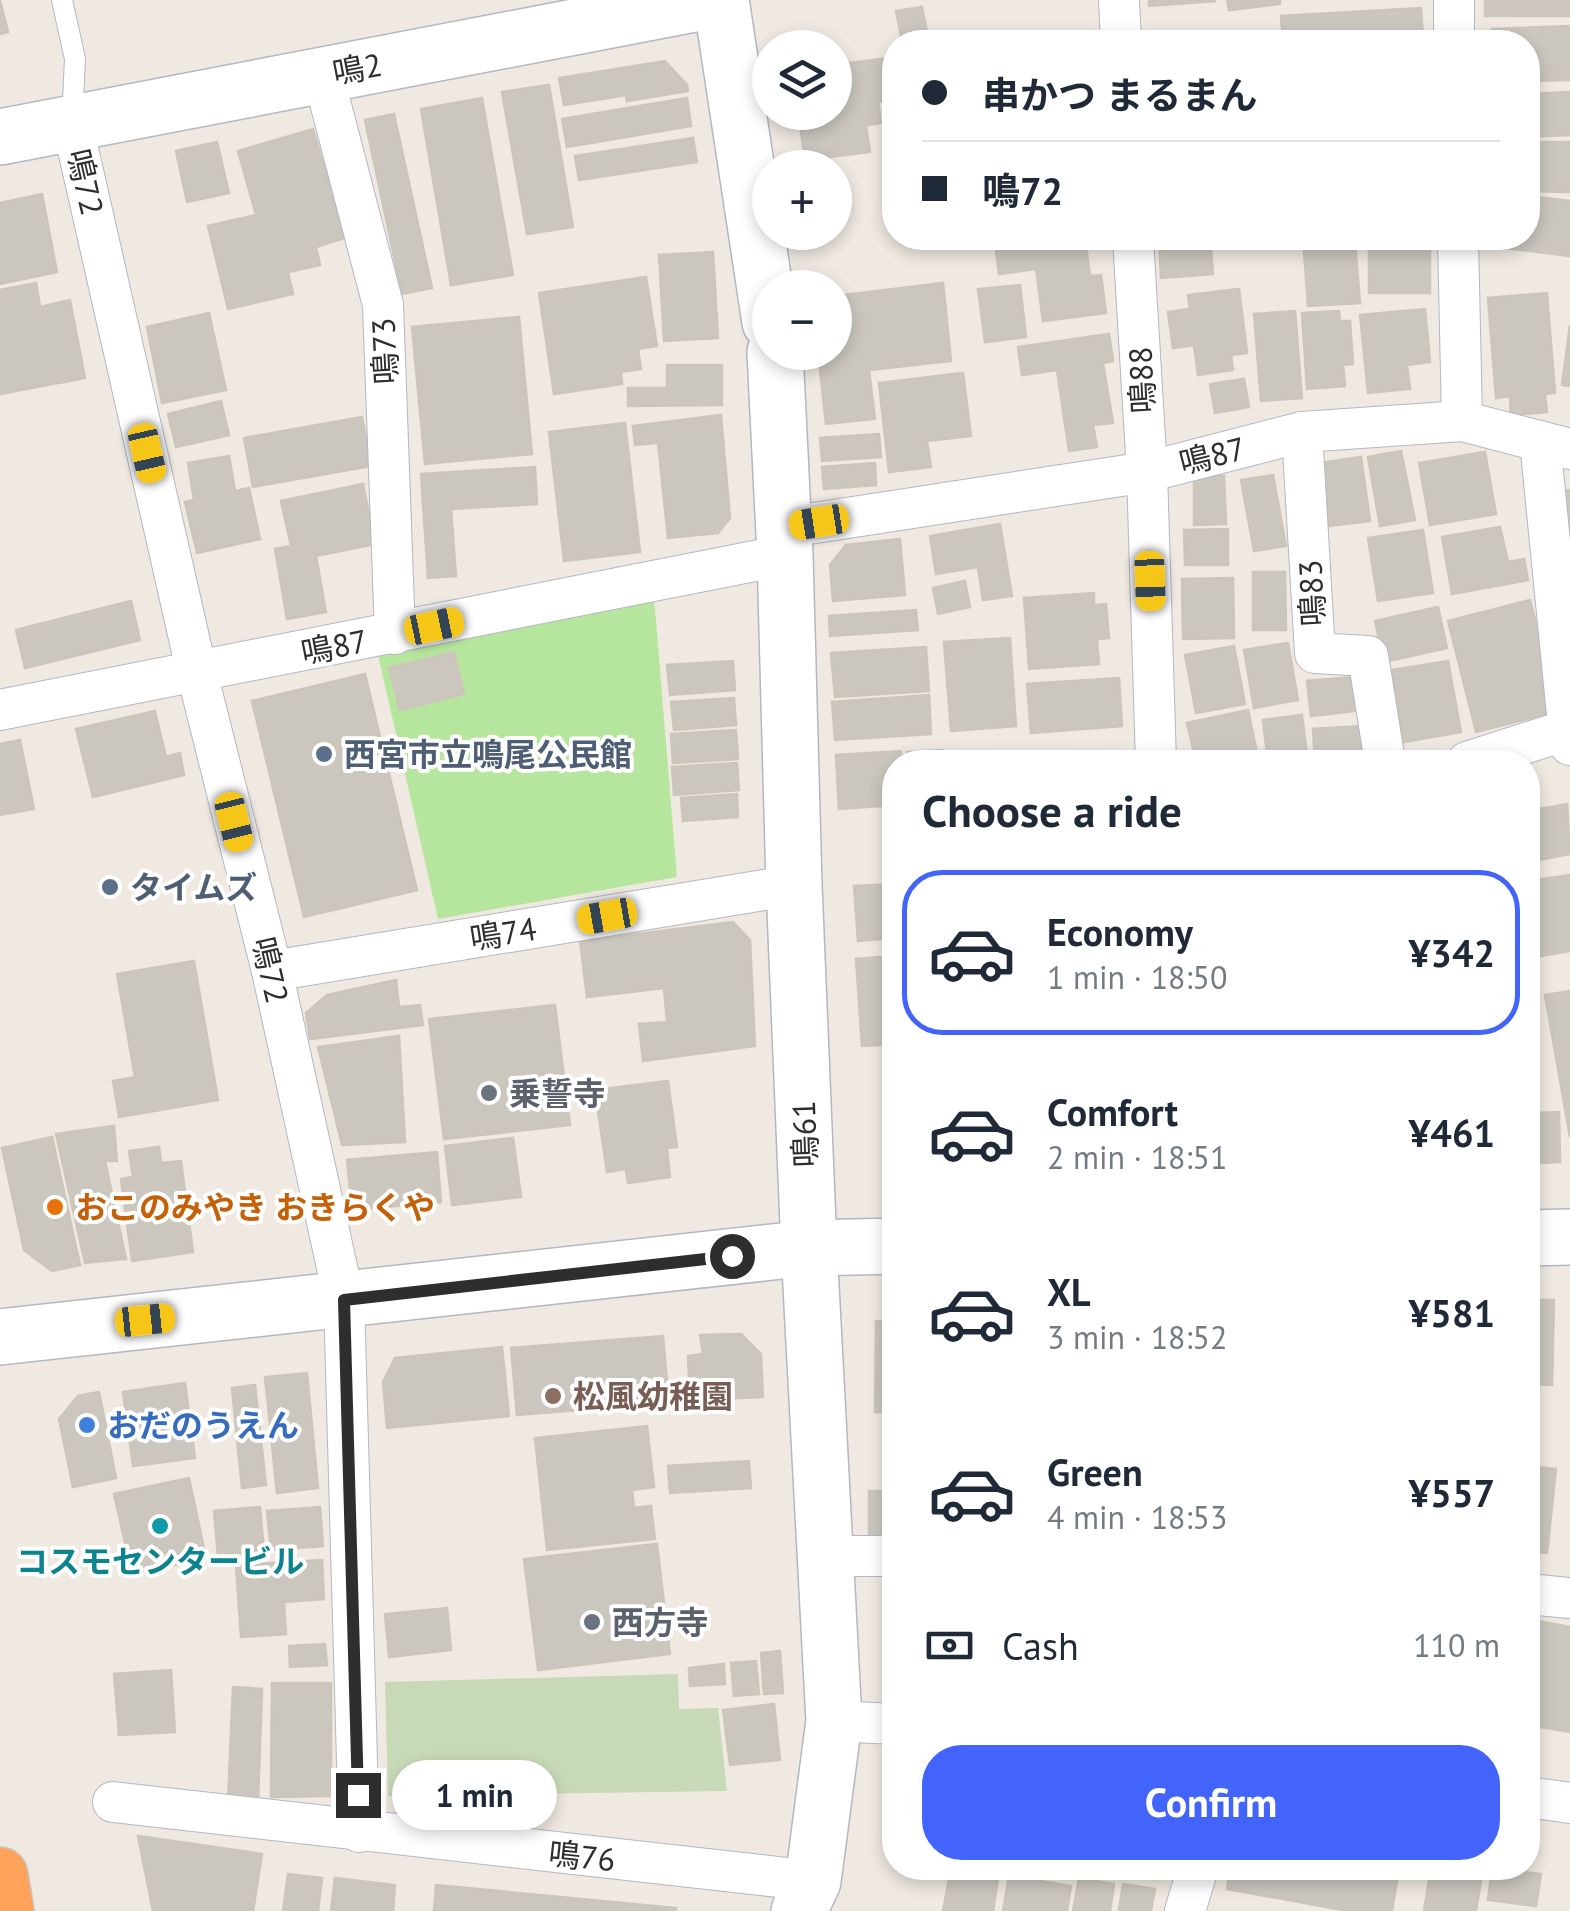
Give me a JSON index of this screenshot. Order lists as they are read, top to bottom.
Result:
{
  "streets": {
    "street": [
      "鳴2",
      "鳴72",
      "鳴73",
      "鳴88",
      "鳴87",
      "鳴83",
      "鳴74",
      "鳴61",
      "鳴76"
    ]
  },
  "crossings": [
    ["鳴2", "鳴72"],
    ["鳴2", "鳴73"],
    ["鳴72", "鳴87"],
    ["鳴72", "鳴74"],
    ["鳴72", "鳴76"],
    ["鳴73", "鳴87"],
    ["鳴88", "鳴87"],
    ["鳴87", "鳴83"],
    ["鳴87", "鳴61"],
    ["鳴74", "鳴61"],
    ["鳴61", "鳴76"]
  ],
  "places": [
    "西宮市立鳴尾公民館",
    "タイムズ",
    "乗誓寺",
    "おこのみやき おきらくや",
    "松風幼稚園",
    "おだのうえん",
    "コスモセンタービル",
    "西方寺"
  ],
  "page": {
    "map_buttons": ["+", "−"],
    "banner": ["串かつ まるまん", "鳴72"],
    "heading": "Choose a ride",
    "list": [
      {
        "name": "Economy",
        "note": "1 min · 18:50",
        "value": "¥342"
      },
      {
        "name": "Comfort",
        "note": "2 min · 18:51",
        "value": "¥461"
      },
      {
        "name": "XL",
        "note": "3 min · 18:52",
        "value": "¥581"
      },
      {
        "name": "Green",
        "note": "4 min · 18:53",
        "value": "¥557"
      }
    ],
    "pay": ["Cash", "110 m"],
    "buttons": "Confirm",
    "bubble": "1 min"
  }
}
